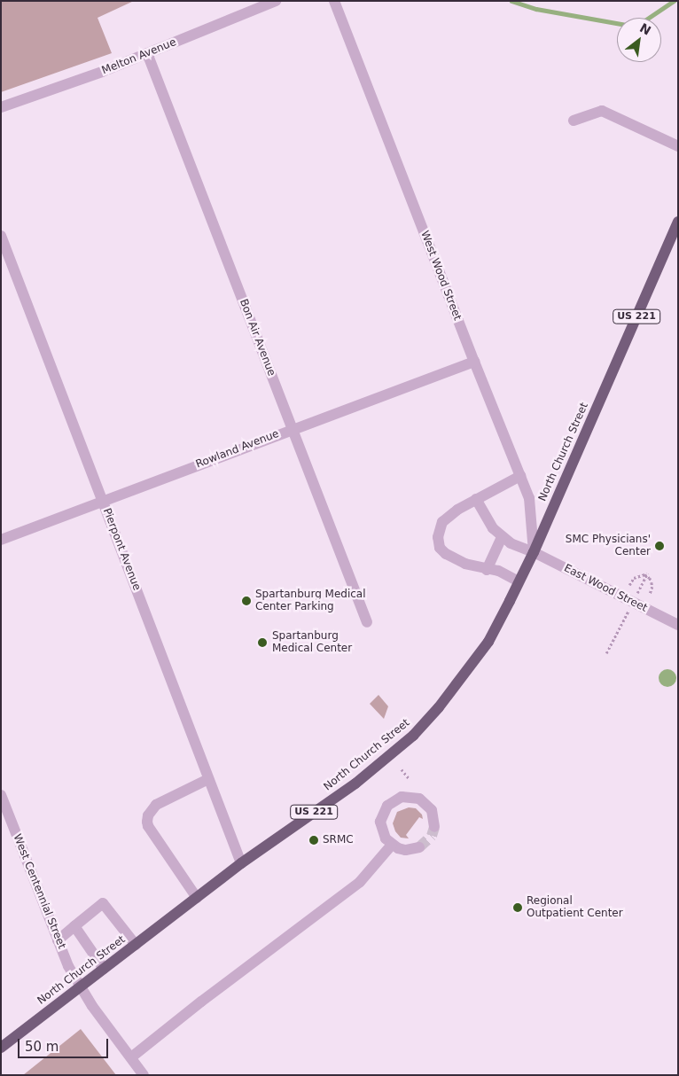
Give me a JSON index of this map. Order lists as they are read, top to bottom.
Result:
{
  "streets": {
    "main road": ["US 221", "North Church Street"],
    "street": [
      "Melton Avenue",
      "West Wood Street",
      "Bon Air Avenue",
      "Rowland Avenue",
      "Pierpont Avenue",
      "East Wood Street",
      "West Centennial Street"
    ]
  },
  "crossings": [
    ["Melton Avenue", "Bon Air Avenue"],
    ["West Wood Street", "Rowland Avenue"],
    ["West Wood Street", "North Church Street"],
    ["West Wood Street", "East Wood Street"],
    ["Bon Air Avenue", "Rowland Avenue"],
    ["Rowland Avenue", "Pierpont Avenue"],
    ["North Church Street", "Pierpont Avenue"],
    ["North Church Street", "East Wood Street"],
    ["North Church Street", "West Centennial Street"]
  ],
  "places": [
    "SMC Physicians' Center",
    "Spartanburg Medical Center Parking",
    "Spartanburg Medical Center",
    "SRMC",
    "Regional Outpatient Center"
  ],
  "scale_bar": "50 m",
  "north": "top right"
}
